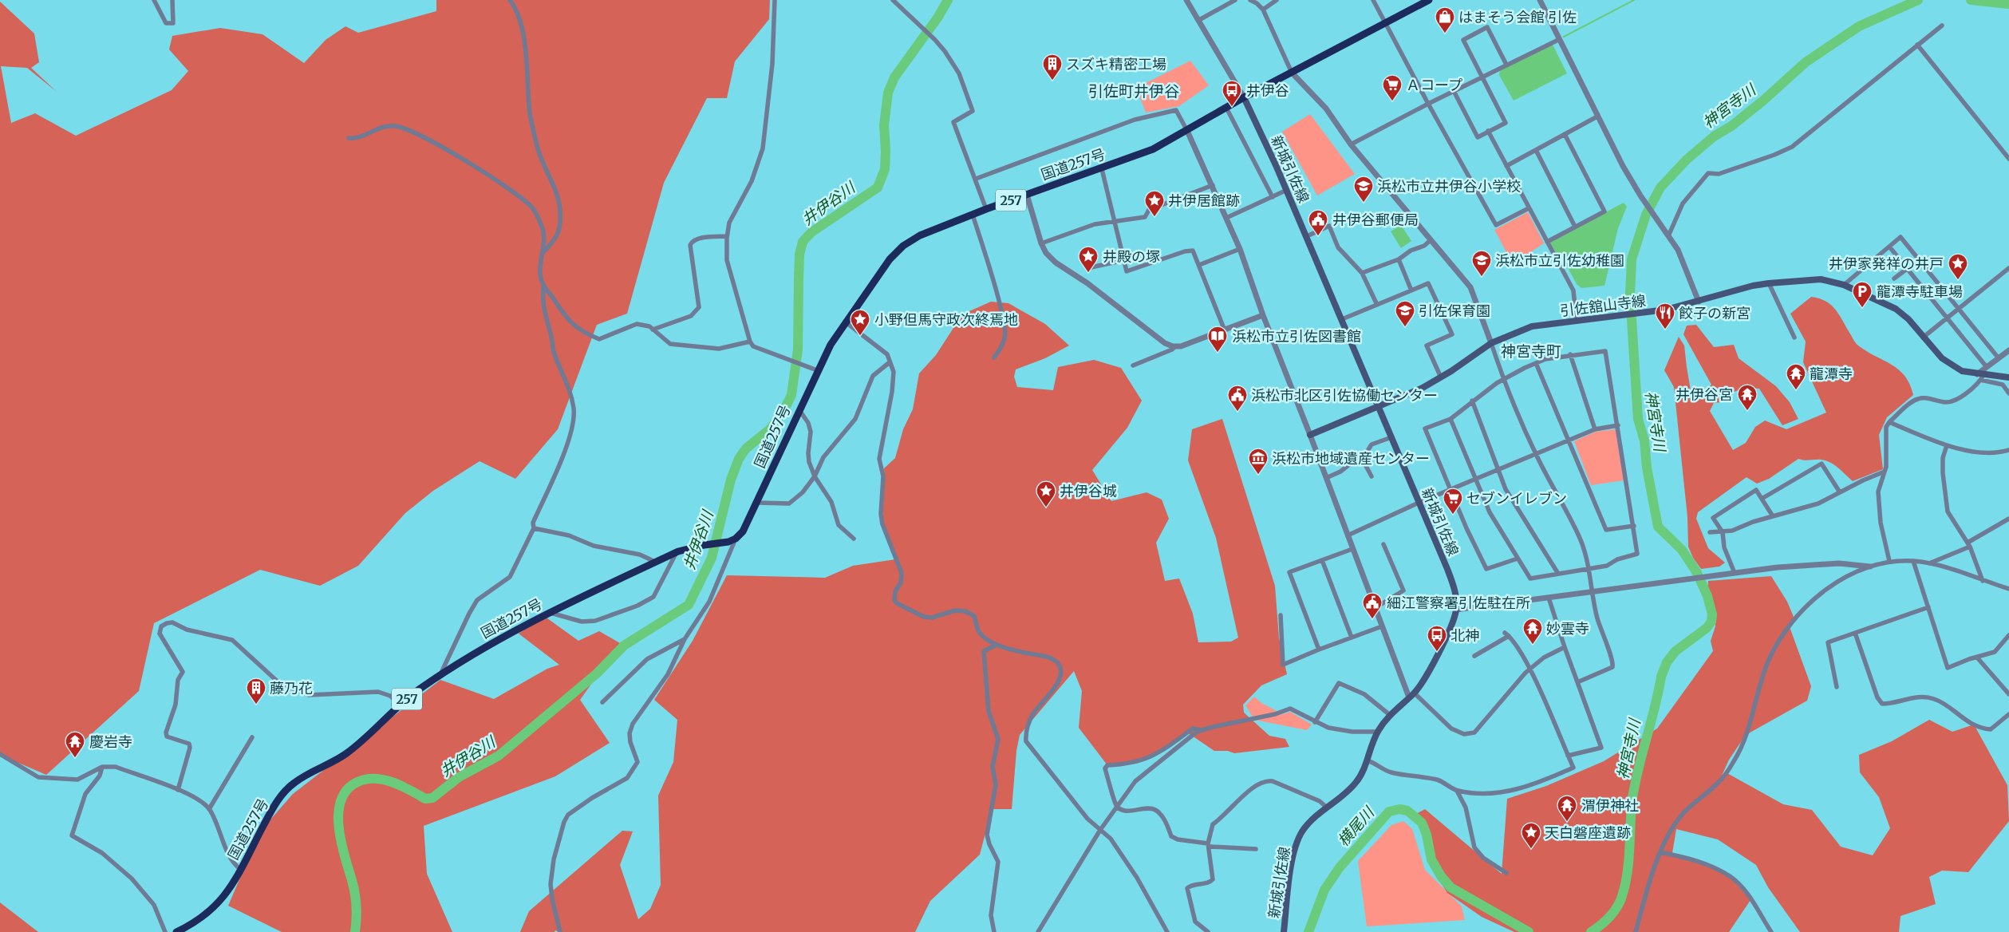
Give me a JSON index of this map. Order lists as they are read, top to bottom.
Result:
{
  "streets": {
    "highway": ["国道257号", "257"],
    "main road": ["新城引佐線", "引佐舘山寺線"]
  },
  "crossings": [
    ["国道257号", "新城引佐線"],
    ["新城引佐線", "引佐舘山寺線"]
  ],
  "districts": ["引佐町井伊谷", "神宮寺町"],
  "water": ["神宮寺川", "井伊谷川", "横尾川"],
  "places": {
    "shop": ["はまそう会館 引佐"],
    "building": ["スズキ精密工場", "藤乃花"],
    "supermarket": ["Ａコープ", "セブンイレブン"],
    "bus stop": ["井伊谷", "北神"],
    "school or university": ["浜松市立井伊谷小学校", "浜松市立引佐幼稚園", "引佐保育園"],
    "place": [
      "井伊居館跡",
      "井殿の塚",
      "井伊家発祥の井戸",
      "小野但馬守政次終焉地",
      "井伊谷城",
      "天白磐座遺跡"
    ],
    "public building": ["井伊谷郵便局", "浜松市北区引佐協働センター", "細江警察署引佐駐在所"],
    "parking": ["龍潭寺駐車場"],
    "restaurant": ["餃子の新宮"],
    "library": ["浜松市立引佐図書館"],
    "temple": [
      "龍潭寺",
      "井伊谷宮",
      "妙雲寺",
      "慶岩寺",
      "渭伊神社"
    ],
    "museum": ["浜松市地域遺産センター"]
  }
}
